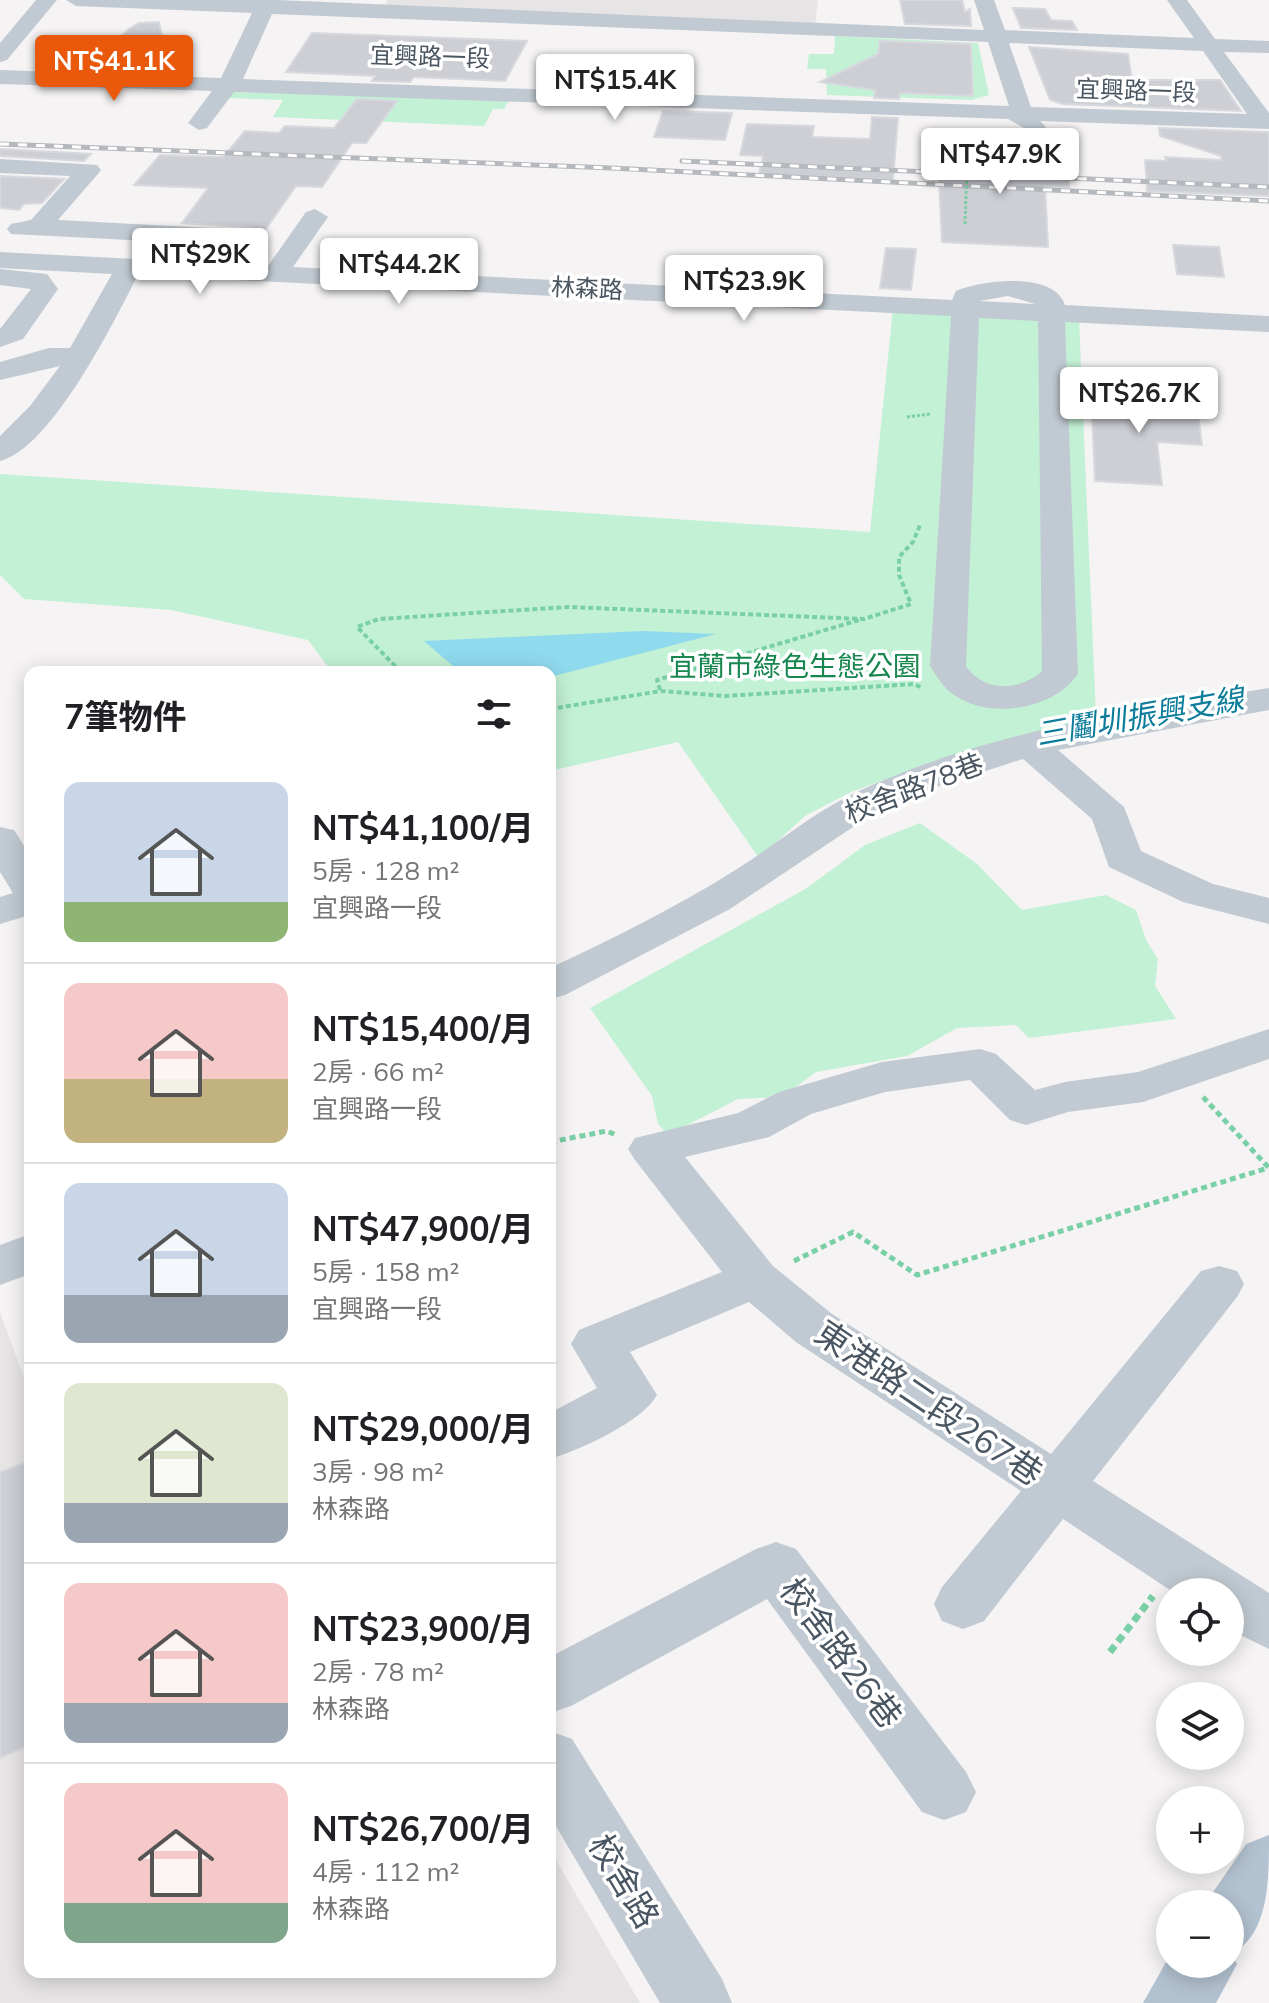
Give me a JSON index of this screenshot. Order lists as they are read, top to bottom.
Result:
{
  "streets": {
    "street": [
      "宜興路一段",
      "林森路",
      "校舍路78巷",
      "東港路二段267巷",
      "校舍路26巷",
      "校舍路"
    ]
  },
  "water": ["三鬮圳振興支線"],
  "parks": ["宜蘭市綠色生態公園"],
  "page": {
    "price": [
      "NT$41.1K",
      "NT$15.4K",
      "NT$47.9K",
      "NT$29K",
      "NT$44.2K",
      "NT$23.9K",
      "NT$26.7K"
    ],
    "heading": "7筆物件",
    "list": [
      {
        "name": "NT$41,100/月",
        "note": "5房 · 128 m² · 宜興路一段"
      },
      {
        "name": "NT$15,400/月",
        "note": "2房 · 66 m² · 宜興路一段"
      },
      {
        "name": "NT$47,900/月",
        "note": "5房 · 158 m² · 宜興路一段"
      },
      {
        "name": "NT$29,000/月",
        "note": "3房 · 98 m² · 林森路"
      },
      {
        "name": "NT$23,900/月",
        "note": "2房 · 78 m² · 林森路"
      },
      {
        "name": "NT$26,700/月",
        "note": "4房 · 112 m² · 林森路"
      }
    ],
    "map_buttons": ["+", "−"]
  }
}
